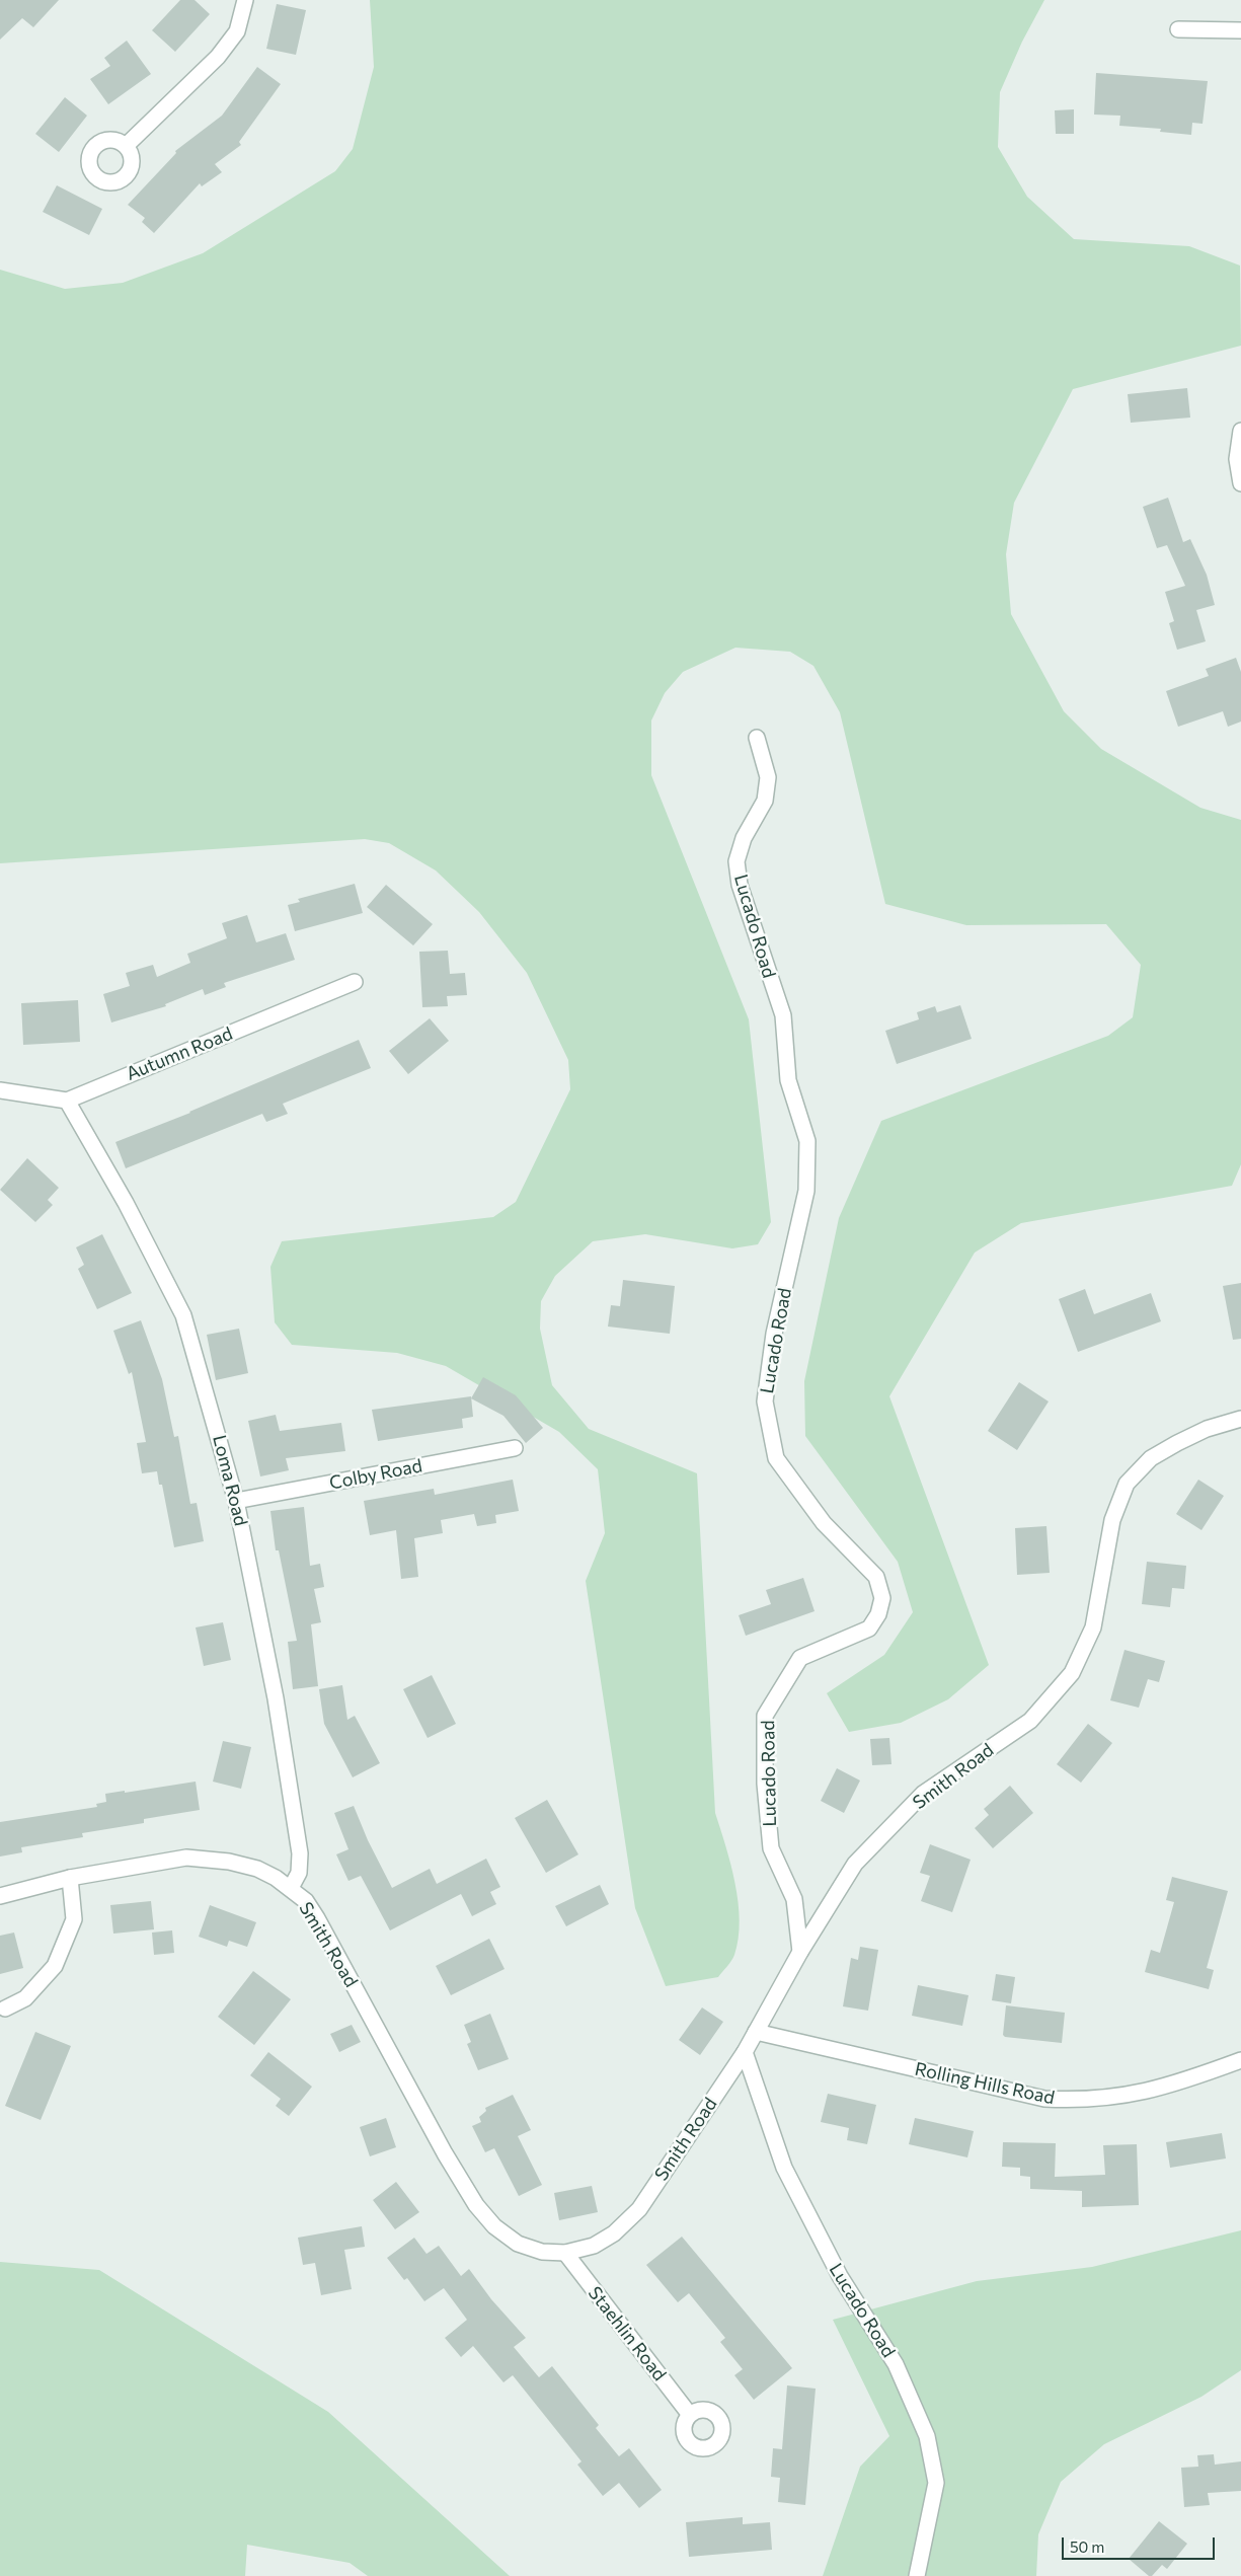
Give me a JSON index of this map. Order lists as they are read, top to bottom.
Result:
{
  "streets": {
    "street": [
      "Lucado Road",
      "Autumn Road",
      "Colby Road",
      "Loma Road",
      "Smith Road",
      "Rolling Hills Road",
      "Staehlin Road"
    ]
  },
  "crossings": [
    ["Lucado Road", "Smith Road"],
    ["Autumn Road", "Loma Road"],
    ["Colby Road", "Loma Road"],
    ["Loma Road", "Smith Road"],
    ["Smith Road", "Rolling Hills Road"],
    ["Smith Road", "Staehlin Road"]
  ],
  "scale_bar": "50 m"
}
